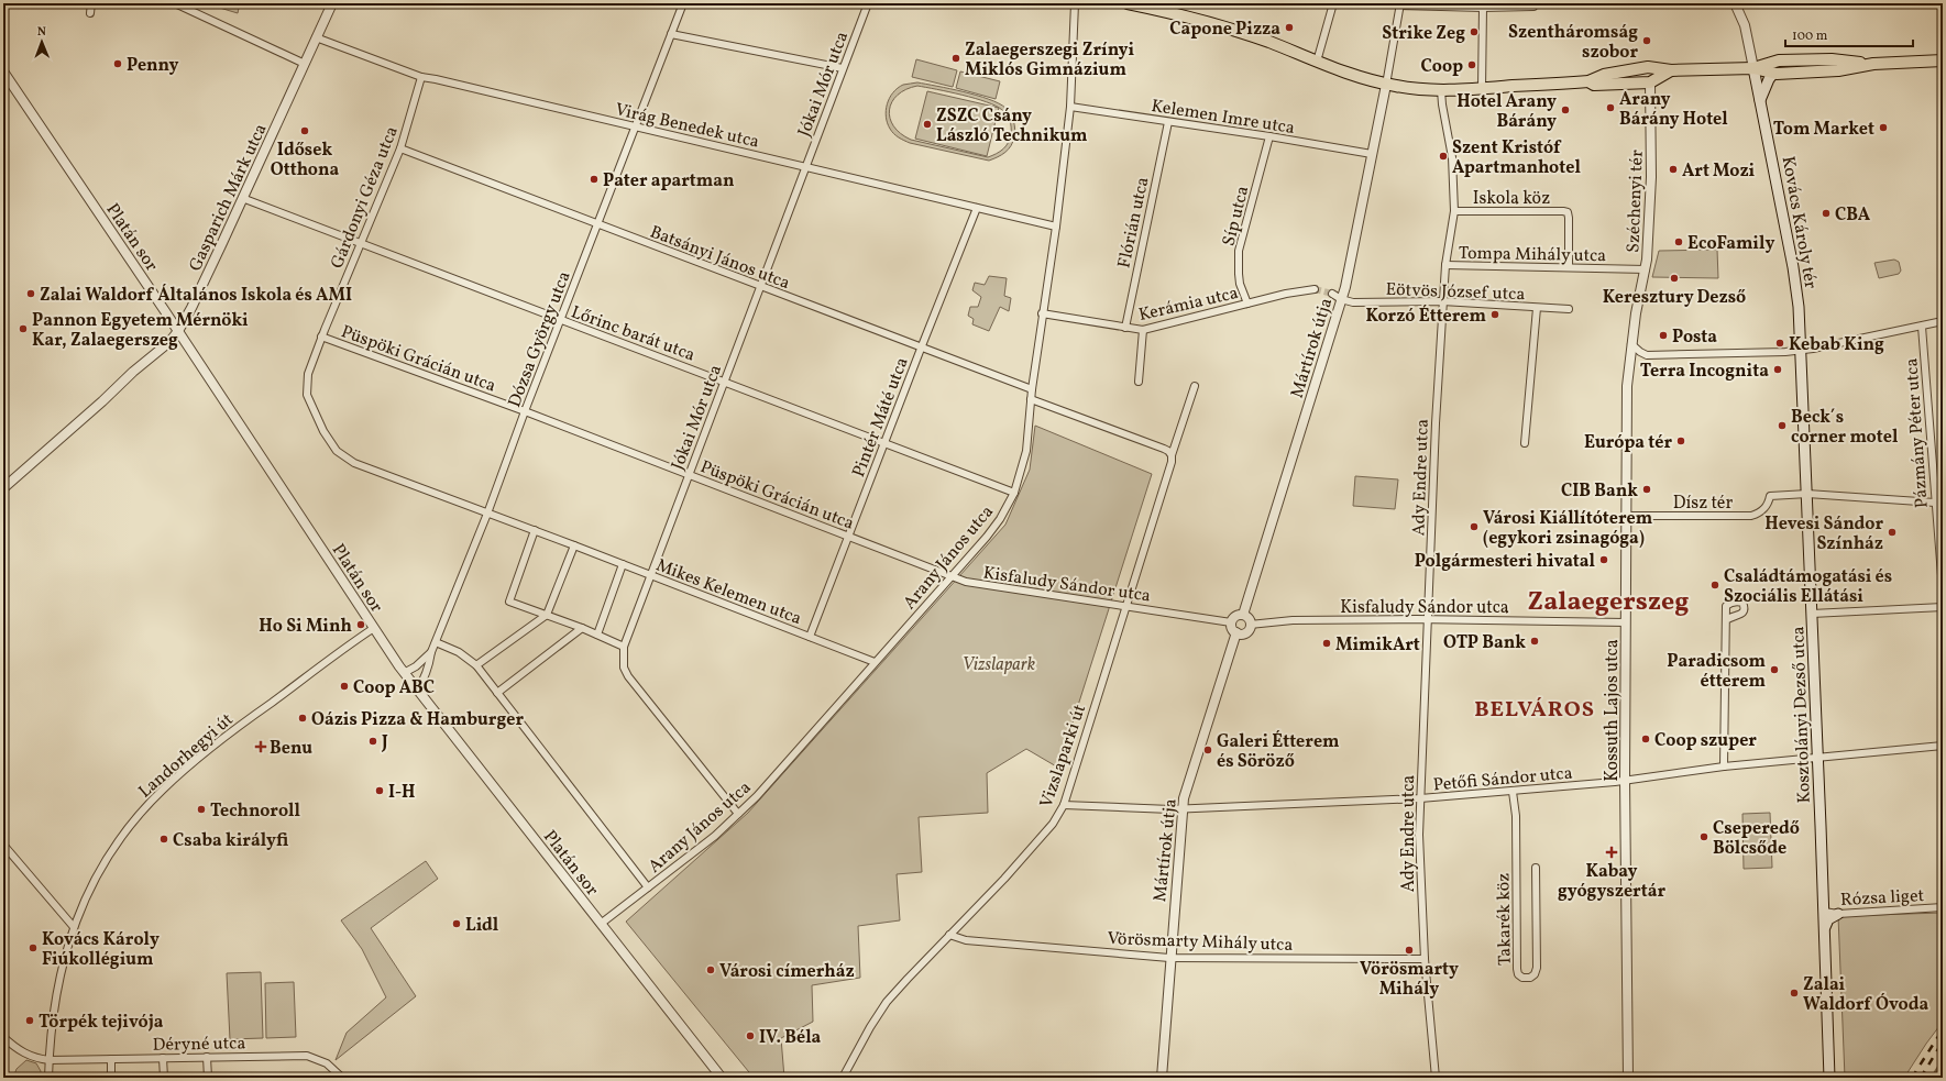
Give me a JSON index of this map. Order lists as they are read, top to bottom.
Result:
{
  "streets": {
    "main road": ["Kovács Károly tér", "Kosztolányi Dezső utca"],
    "street": [
      "Jókai Mór utca",
      "Kelemen Imre utca",
      "Virág Benedek utca",
      "Gasparich Márk utca",
      "Gárdonyi Géza utca",
      "Iskola köz",
      "Széchenyi tér",
      "Síp utca",
      "Flórián utca",
      "Platán sor",
      "Tompa Mihály utca",
      "Batsányi János utca",
      "Eötvös József utca",
      "Kerámia utca",
      "Lőrinc barát utca",
      "Dózsa György utca",
      "Mártírok útja",
      "Püspöki Grácián utca",
      "Pintér Máté utca",
      "Pázmány Péter utca",
      "Ady Endre utca",
      "Dísz tér",
      "Arany János utca",
      "Kisfaludy Sándor utca",
      "Mikes Kelemen utca",
      "Kossuth Lajos utca",
      "Landorhegyi út",
      "Vizslaparki út",
      "Petőfi Sándor utca",
      "Rózsa liget",
      "Takarék köz",
      "Vörösmarty Mihály utca",
      "Déryné utca"
    ]
  },
  "crossings": [
    ["Jókai Mór utca", "Virág Benedek utca"],
    ["Jókai Mór utca", "Batsányi János utca"],
    ["Jókai Mór utca", "Lőrinc barát utca"],
    ["Jókai Mór utca", "Püspöki Grácián utca"],
    ["Jókai Mór utca", "Arany János utca"],
    ["Jókai Mór utca", "Mikes Kelemen utca"],
    ["Kelemen Imre utca", "Síp utca"],
    ["Kelemen Imre utca", "Flórián utca"],
    ["Kelemen Imre utca", "Mártírok útja"],
    ["Kelemen Imre utca", "Arany János utca"],
    ["Virág Benedek utca", "Gasparich Márk utca"],
    ["Virág Benedek utca", "Gárdonyi Géza utca"],
    ["Virág Benedek utca", "Dózsa György utca"],
    ["Virág Benedek utca", "Pintér Máté utca"],
    ["Virág Benedek utca", "Arany János utca"],
    ["Gasparich Márk utca", "Platán sor"],
    ["Gasparich Márk utca", "Lőrinc barát utca"],
    ["Gárdonyi Géza utca", "Batsányi János utca"],
    ["Gárdonyi Géza utca", "Lőrinc barát utca"],
    ["Gárdonyi Géza utca", "Püspöki Grácián utca"],
    ["Gárdonyi Géza utca", "Mikes Kelemen utca"],
    ["Iskola köz", "Tompa Mihály utca"],
    ["Iskola köz", "Ady Endre utca"],
    ["Széchenyi tér", "Tompa Mihály utca"],
    ["Széchenyi tér", "Kossuth Lajos utca"],
    ["Síp utca", "Kerámia utca"],
    ["Flórián utca", "Kerámia utca"],
    ["Kovács Károly tér", "Kosztolányi Dezső utca"],
    ["Platán sor", "Dózsa György utca"],
    ["Platán sor", "Arany János utca"],
    ["Platán sor", "Landorhegyi út"],
    ["Tompa Mihály utca", "Ady Endre utca"],
    ["Batsányi János utca", "Dózsa György utca"],
    ["Batsányi János utca", "Pintér Máté utca"],
    ["Batsányi János utca", "Arany János utca"],
    ["Eötvös József utca", "Mártírok útja"],
    ["Eötvös József utca", "Ady Endre utca"],
    ["Kerámia utca", "Arany János utca"],
    ["Lőrinc barát utca", "Dózsa György utca"],
    ["Lőrinc barát utca", "Pintér Máté utca"],
    ["Lőrinc barát utca", "Arany János utca"],
    ["Dózsa György utca", "Püspöki Grácián utca"],
    ["Dózsa György utca", "Mikes Kelemen utca"],
    ["Mártírok útja", "Kisfaludy Sándor utca"],
    ["Mártírok útja", "Petőfi Sándor utca"],
    ["Mártírok útja", "Vörösmarty Mihály utca"],
    ["Püspöki Grácián utca", "Pintér Máté utca"],
    ["Püspöki Grácián utca", "Arany János utca"],
    ["Püspöki Grácián utca", "Kisfaludy Sándor utca"],
    ["Pintér Máté utca", "Mikes Kelemen utca"],
    ["Ady Endre utca", "Kisfaludy Sándor utca"],
    ["Ady Endre utca", "Petőfi Sándor utca"],
    ["Ady Endre utca", "Vörösmarty Mihály utca"],
    ["Dísz tér", "Kossuth Lajos utca"],
    ["Dísz tér", "Kosztolányi Dezső utca"],
    ["Arany János utca", "Kisfaludy Sándor utca"],
    ["Arany János utca", "Mikes Kelemen utca"],
    ["Kisfaludy Sándor utca", "Kossuth Lajos utca"],
    ["Kisfaludy Sándor utca", "Vizslaparki út"],
    ["Kossuth Lajos utca", "Petőfi Sándor utca"],
    ["Kosztolányi Dezső utca", "Petőfi Sándor utca"],
    ["Kosztolányi Dezső utca", "Rózsa liget"],
    ["Landorhegyi út", "Déryné utca"],
    ["Vizslaparki út", "Petőfi Sándor utca"],
    ["Vizslaparki út", "Vörösmarty Mihály utca"],
    ["Petőfi Sándor utca", "Takarék köz"]
  ],
  "districts": ["Zalaegerszeg", "BELVÁROS"],
  "parks": ["Vizslapark"],
  "places": {
    "other": [
      "Capone Pizza",
      "Strike Zeg",
      "Szentháromság szobor",
      "Zalaegerszegi Zrínyi Miklós Gimnázium",
      "Penny",
      "Coop",
      "Arany Bárány Hotel",
      "Hotel Arany Bárány",
      "ZSZC Csány László Technikum",
      "Tom Market",
      "Idősek Otthona",
      "Szent Kristóf Apartmanhotel",
      "Art Mozi",
      "Pater apartman",
      "CBA",
      "EcoFamily",
      "Keresztury Dezső",
      "Zalai Waldorf Általános Iskola és AMI",
      "Korzó Étterem",
      "Pannon Egyetem Mérnöki Kar, Zalaegerszeg",
      "Posta",
      "Kebab King",
      "Terra Incognita",
      "Beck´s corner motel",
      "Európa tér",
      "CIB Bank",
      "Városi Kiállítóterem (egykori zsinagóga)",
      "Hevesi Sándor Színház",
      "Polgármesteri hivatal",
      "Családtámogatási és Szociális Ellátási",
      "Ho Si Minh",
      "OTP Bank",
      "MimikArt",
      "Paradicsom étterem",
      "Coop ABC",
      "Oázis Pizza & Hamburger",
      "Coop szuper",
      "J",
      "Galeri Étterem és Söröző",
      "I-H",
      "Technoroll",
      "Cseperedő Bölcsőde",
      "Csaba királyfi",
      "Lidl",
      "Kovács Károly Fiúkollégium",
      "Vörösmarty Mihály",
      "Városi címerház",
      "Zalai Waldorf Óvoda",
      "Törpék tejivója",
      "IV. Béla"
    ],
    "health": ["Benu", "Kabay gyógyszertár"]
  },
  "scale_bar": "100 m",
  "north": "top"
}
